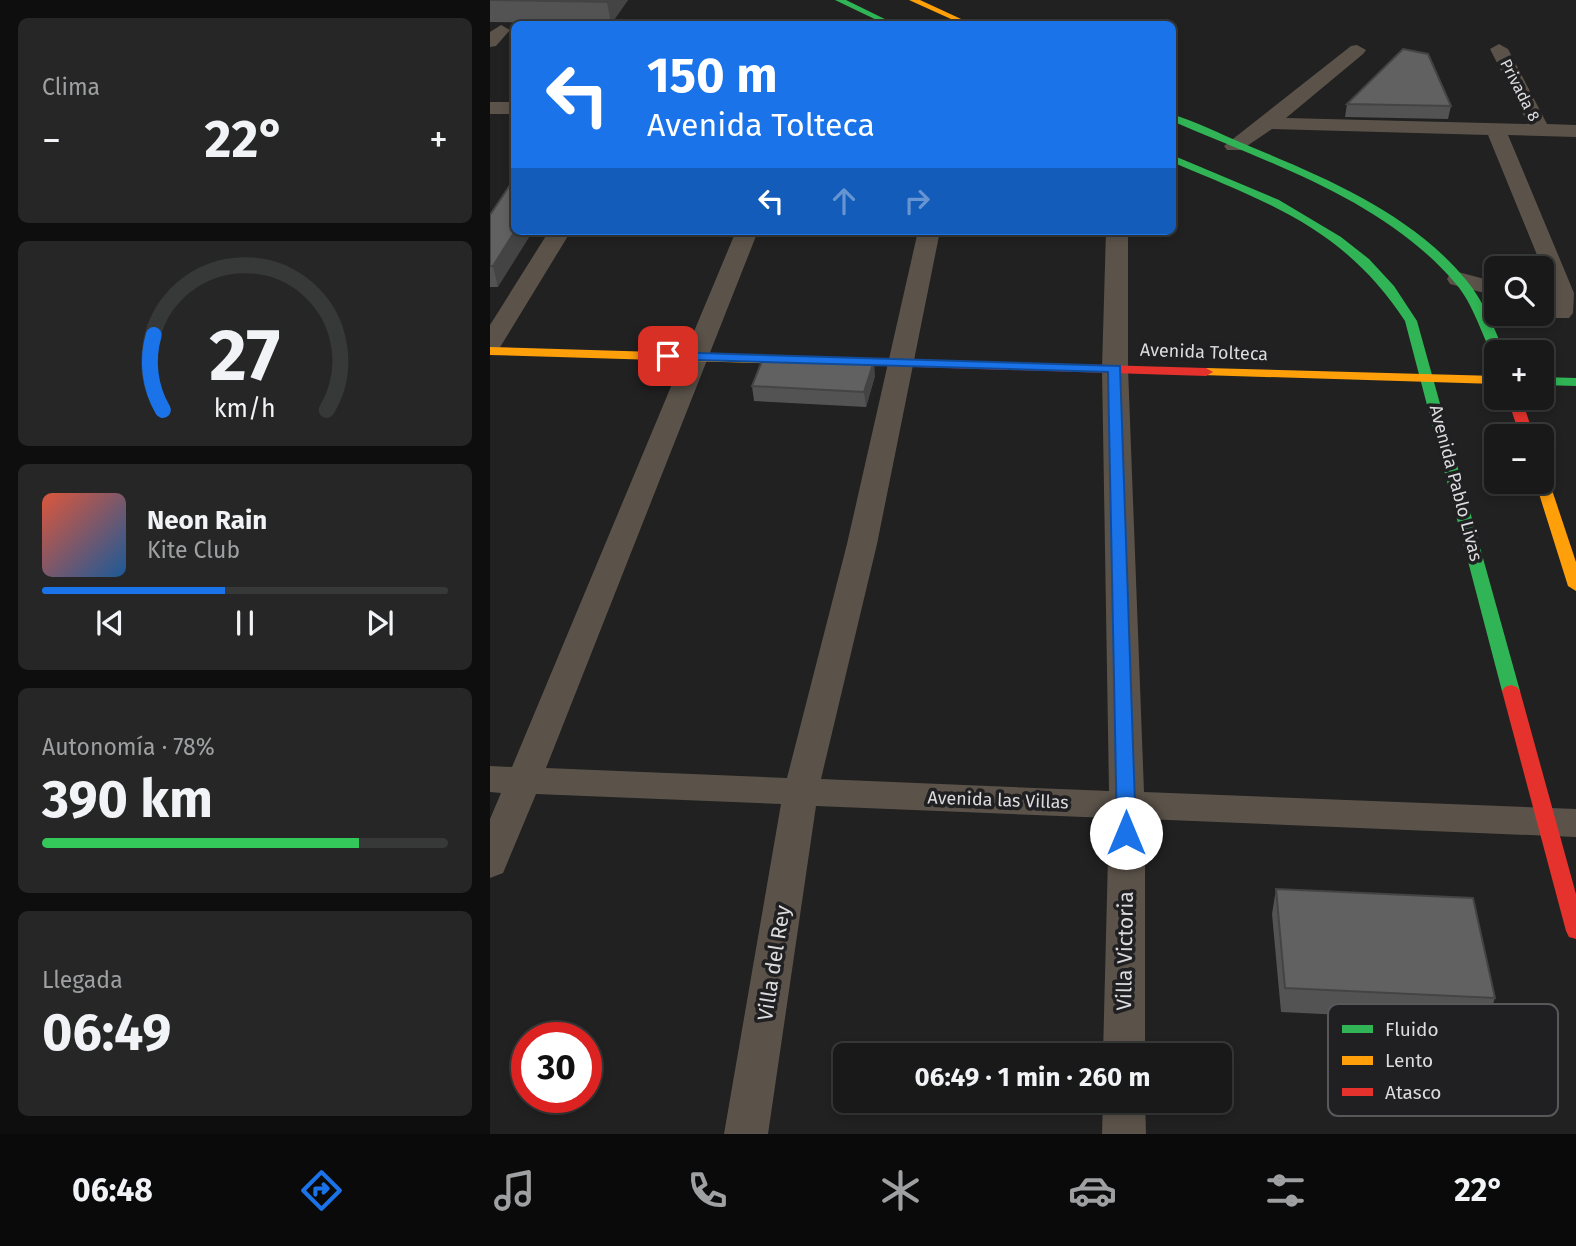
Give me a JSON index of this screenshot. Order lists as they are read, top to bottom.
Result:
{
  "streets": {
    "main road": ["Avenida Tolteca", "Avenida Pablo Livas"],
    "street": [
      "Privada 8",
      "Avenida las Villas",
      "Villa Victoria",
      "Villa del Rey"
    ]
  },
  "crossings": [
    ["Avenida Tolteca", "Avenida Pablo Livas"],
    ["Avenida Tolteca", "Villa Victoria"],
    ["Avenida Tolteca", "Villa del Rey"],
    ["Avenida Pablo Livas", "Avenida las Villas"],
    ["Avenida las Villas", "Villa Victoria"],
    ["Avenida las Villas", "Villa del Rey"]
  ],
  "legend": ["Fluido", "Lento", "Atasco"],
  "page": {
    "tile": [
      "Clima",
      ["Autonomía · 78%", "390 km"],
      ["Llegada", "06:49"]
    ],
    "turn": ["150 m", "Avenida Tolteca"],
    "heat": ["−", "22°", "+"],
    "map_buttons": ["+", "−"],
    "song": ["Neon Rain", "Kite Club"],
    "limit": "30",
    "trip": "06:49 · 1 min · 260 m",
    "tabs": ["06:48", "22°"],
    "gauge": ["27", "km/h"]
  }
}
